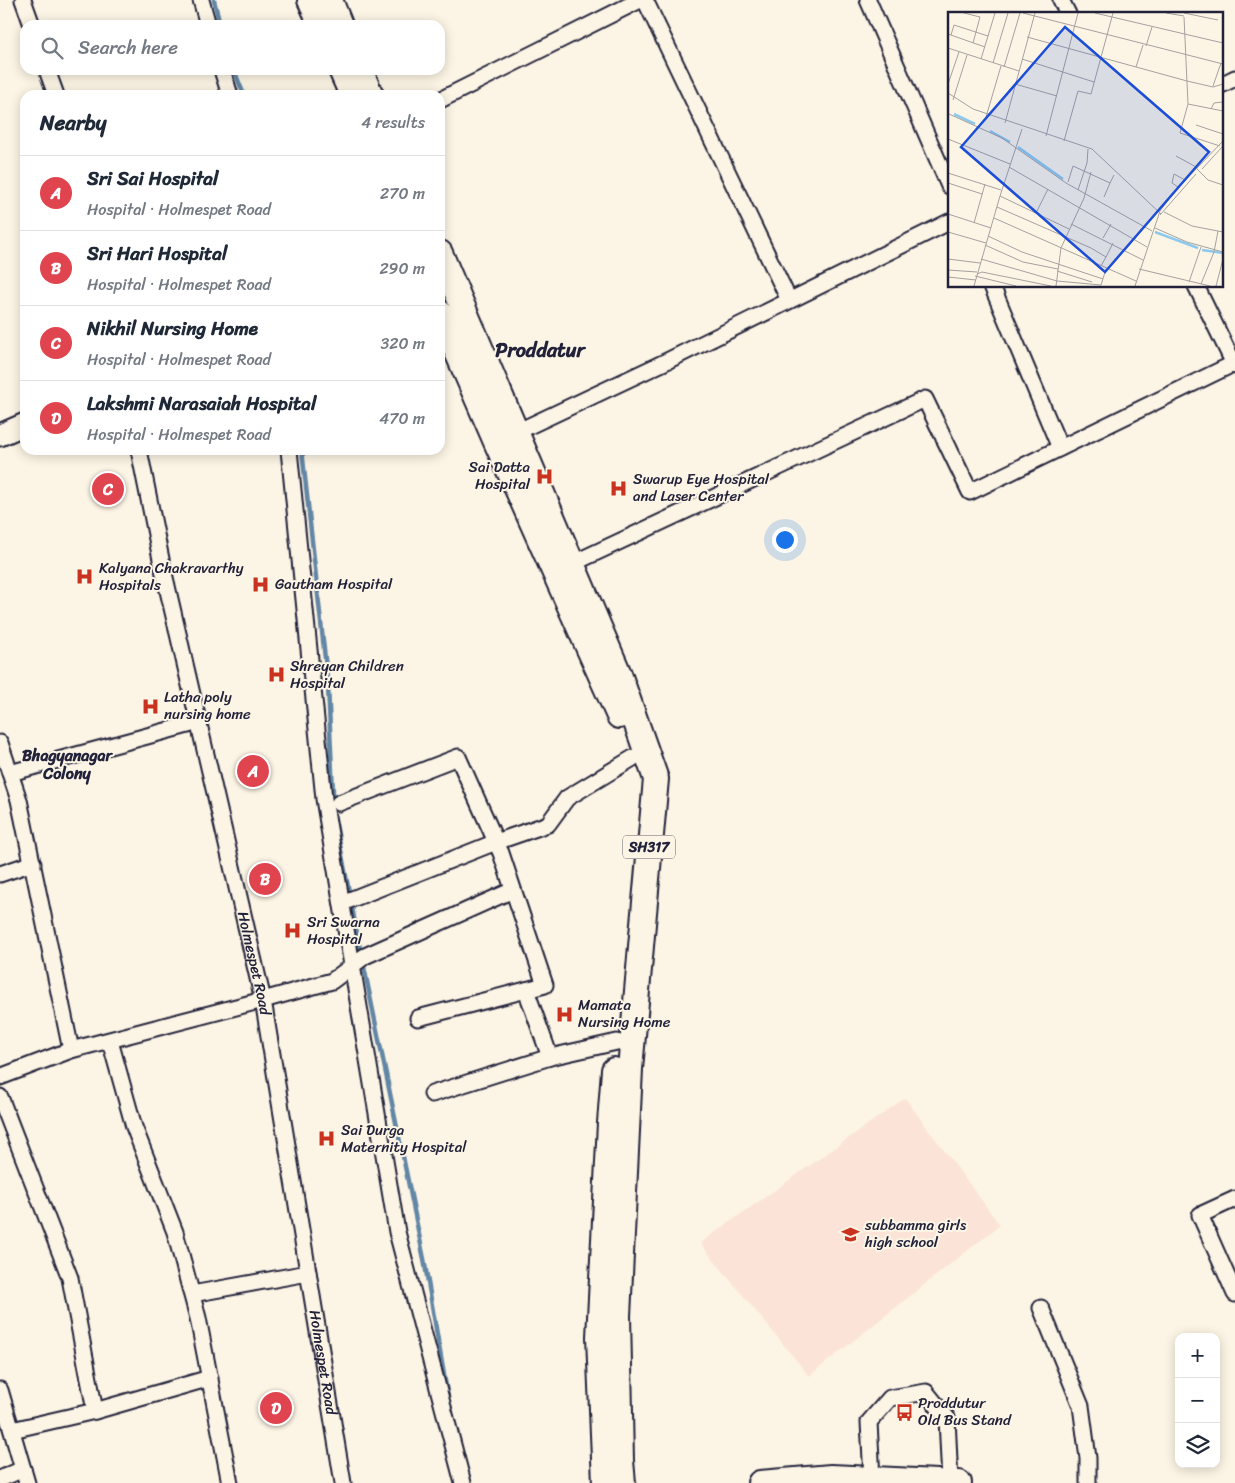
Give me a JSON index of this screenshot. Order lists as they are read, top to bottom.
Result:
{
  "streets": {
    "main road": ["SH317"],
    "street": ["Holmespet Road"]
  },
  "districts": ["Proddatur", "Bhagyanagar Colony"],
  "places": {
    "hospital": [
      "Sai Datta Hospital",
      "Swarup Eye Hospital and Laser Center",
      "Kalyana Chakravarthy Hospitals",
      "Gautham Hospital",
      "Shreyan Children Hospital",
      "Latha poly nursing home",
      "Sri Swarna Hospital",
      "Mamata Nursing Home",
      "Sai Durga Maternity Hospital"
    ],
    "school or university": ["subbamma girls high school"],
    "bus stop": ["Proddutur Old Bus Stand"]
  },
  "page": {
    "search": "Search here",
    "heading": ["Nearby", "4 results"],
    "list": [
      {
        "mark": "A",
        "name": "Sri Sai Hospital",
        "note": "Hospital · Holmespet Road",
        "value": "270 m"
      },
      {
        "mark": "B",
        "name": "Sri Hari Hospital",
        "note": "Hospital · Holmespet Road",
        "value": "290 m"
      },
      {
        "mark": "C",
        "name": "Nikhil Nursing Home",
        "note": "Hospital · Holmespet Road",
        "value": "320 m"
      },
      {
        "mark": "D",
        "name": "Lakshmi Narasaiah Hospital",
        "note": "Hospital · Holmespet Road",
        "value": "470 m"
      }
    ],
    "pins": [
      "C",
      "A",
      "B",
      "D"
    ],
    "map_buttons": ["+", "−"]
  }
}
